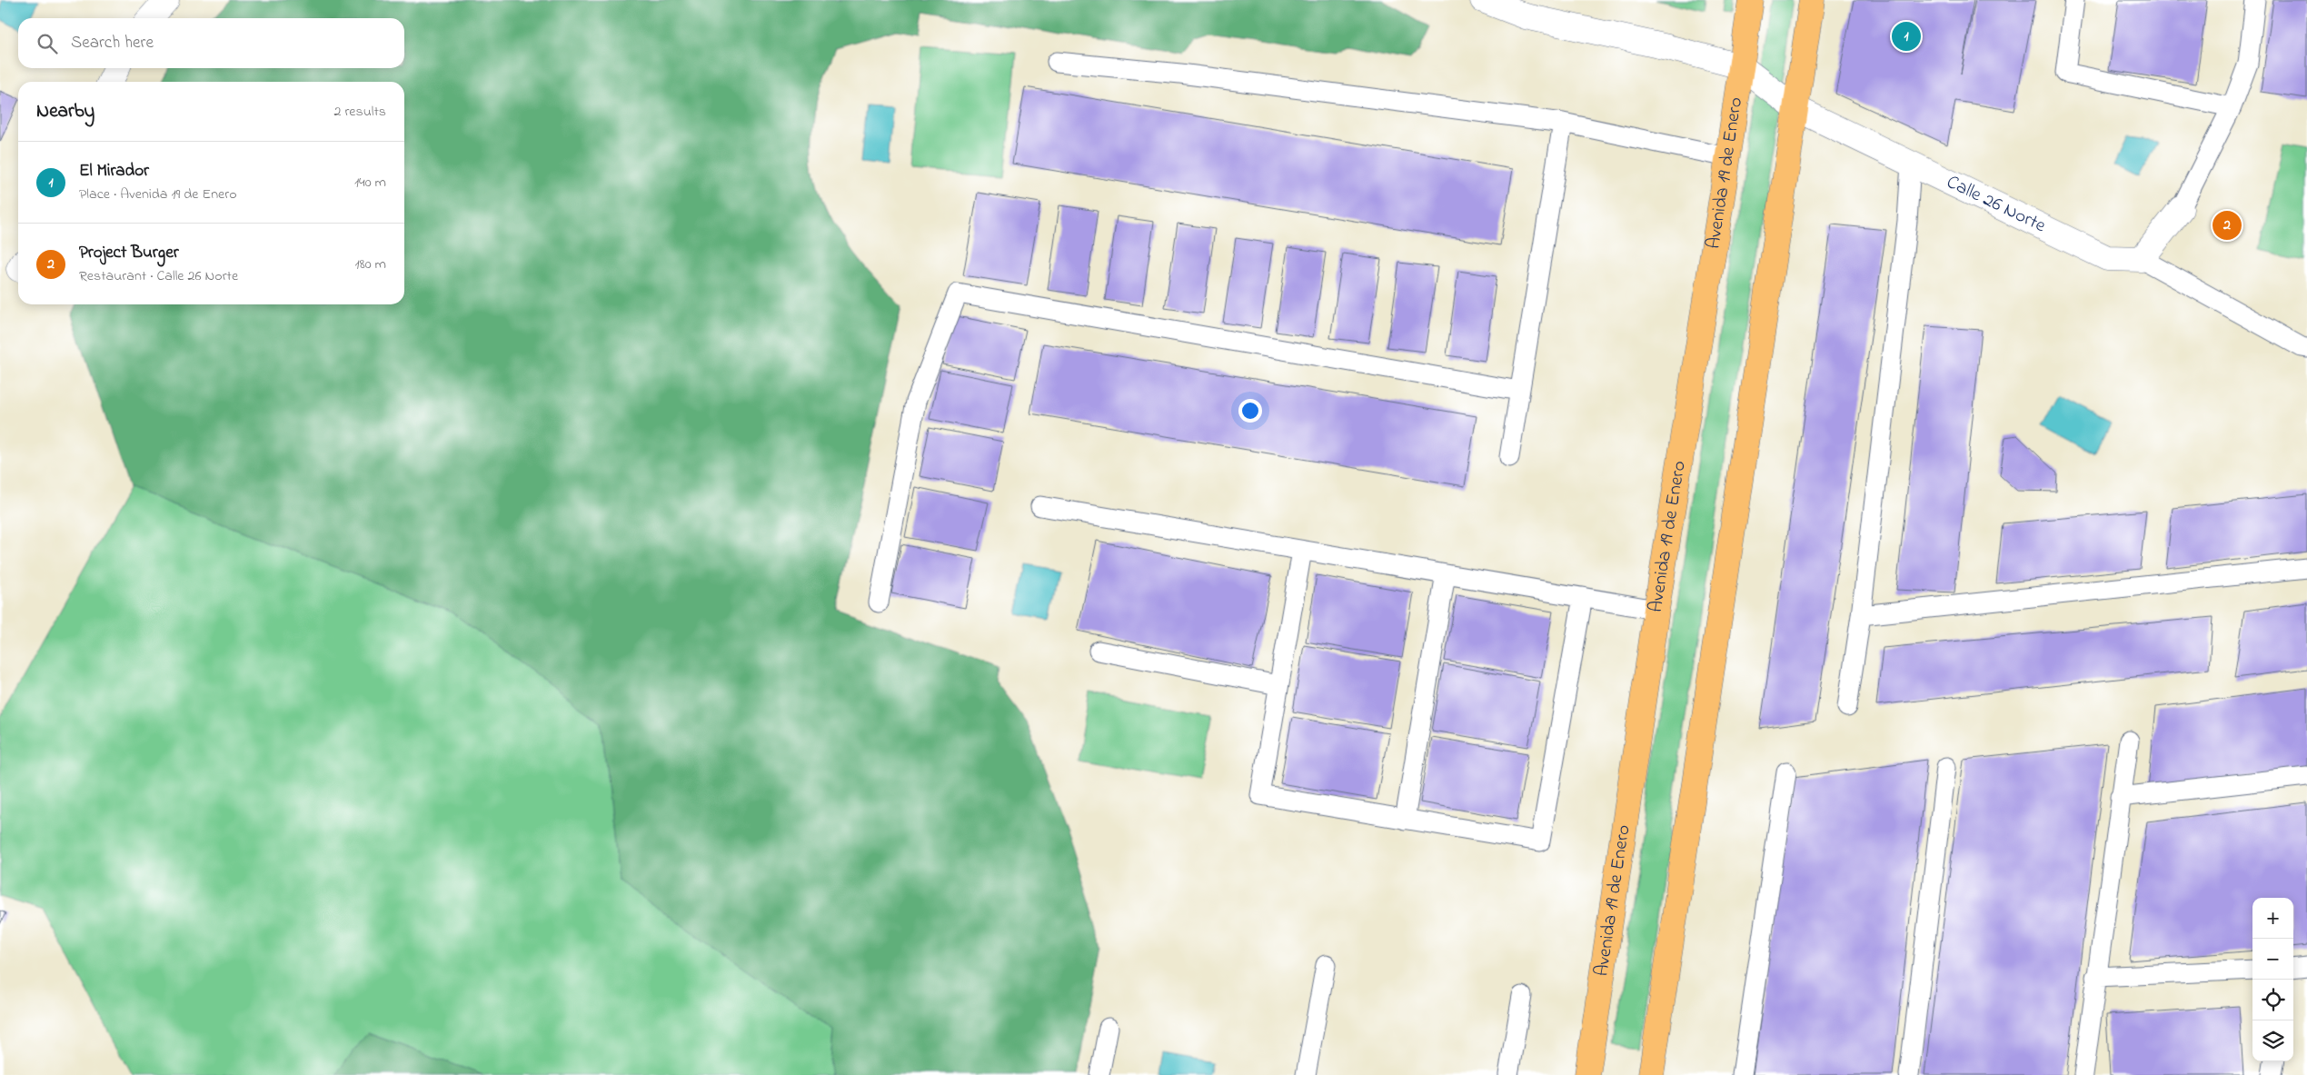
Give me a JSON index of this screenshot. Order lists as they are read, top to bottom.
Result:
{
  "streets": {
    "main road": ["Avenida 19 de Enero"],
    "street": ["Calle 26 Norte"]
  },
  "crossings": [
    ["Avenida 19 de Enero", "Calle 26 Norte"]
  ],
  "page": {
    "search": "Search here",
    "pins": ["1", "2"],
    "heading": ["Nearby", "2 results"],
    "list": [
      {
        "mark": "1",
        "name": "El Mirador",
        "note": "Place · Avenida 19 de Enero",
        "value": "140 m"
      },
      {
        "mark": "2",
        "name": "Project Burger",
        "note": "Restaurant · Calle 26 Norte",
        "value": "180 m"
      }
    ],
    "map_buttons": ["+", "−"]
  }
}
